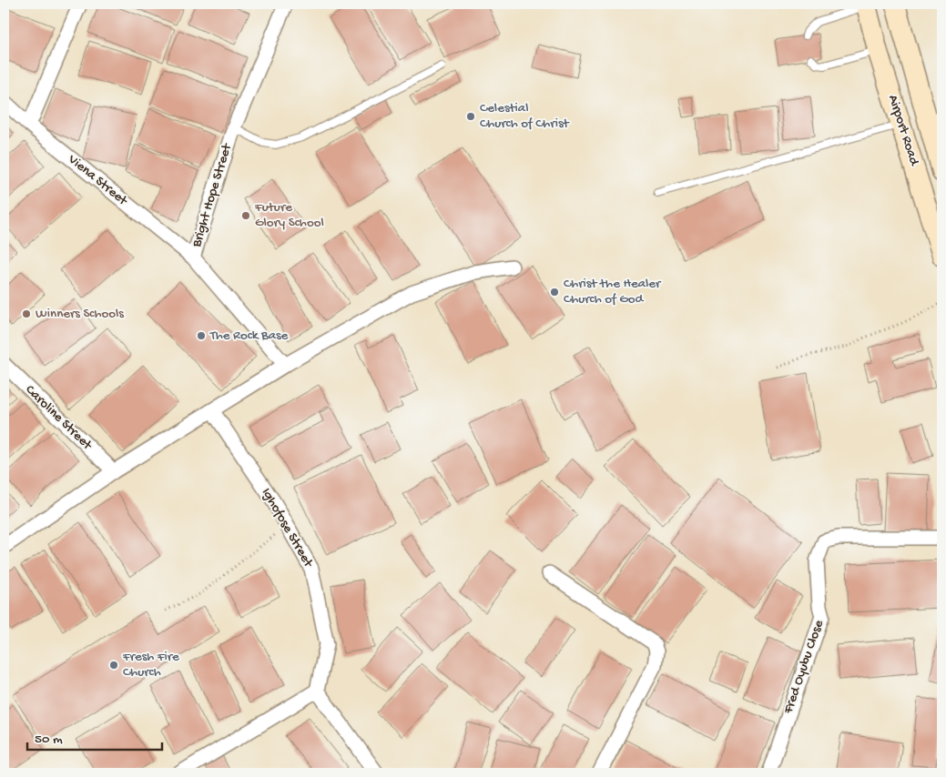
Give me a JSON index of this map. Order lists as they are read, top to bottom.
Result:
{
  "streets": {
    "main road": ["Airport Road"],
    "street": [
      "Viena Street",
      "Bright Hope Street",
      "Caroline Street",
      "Ighofose Street",
      "Fred Oyubu Close"
    ]
  },
  "crossings": [
    ["Viena Street", "Bright Hope Street"]
  ],
  "places": [
    "Celestial Church of Christ",
    "Future Glory School",
    "Christ the Healer Church of God",
    "Winners Schools",
    "The Rock Base",
    "Fresh Fire Church"
  ],
  "scale_bar": "50 m"
}
